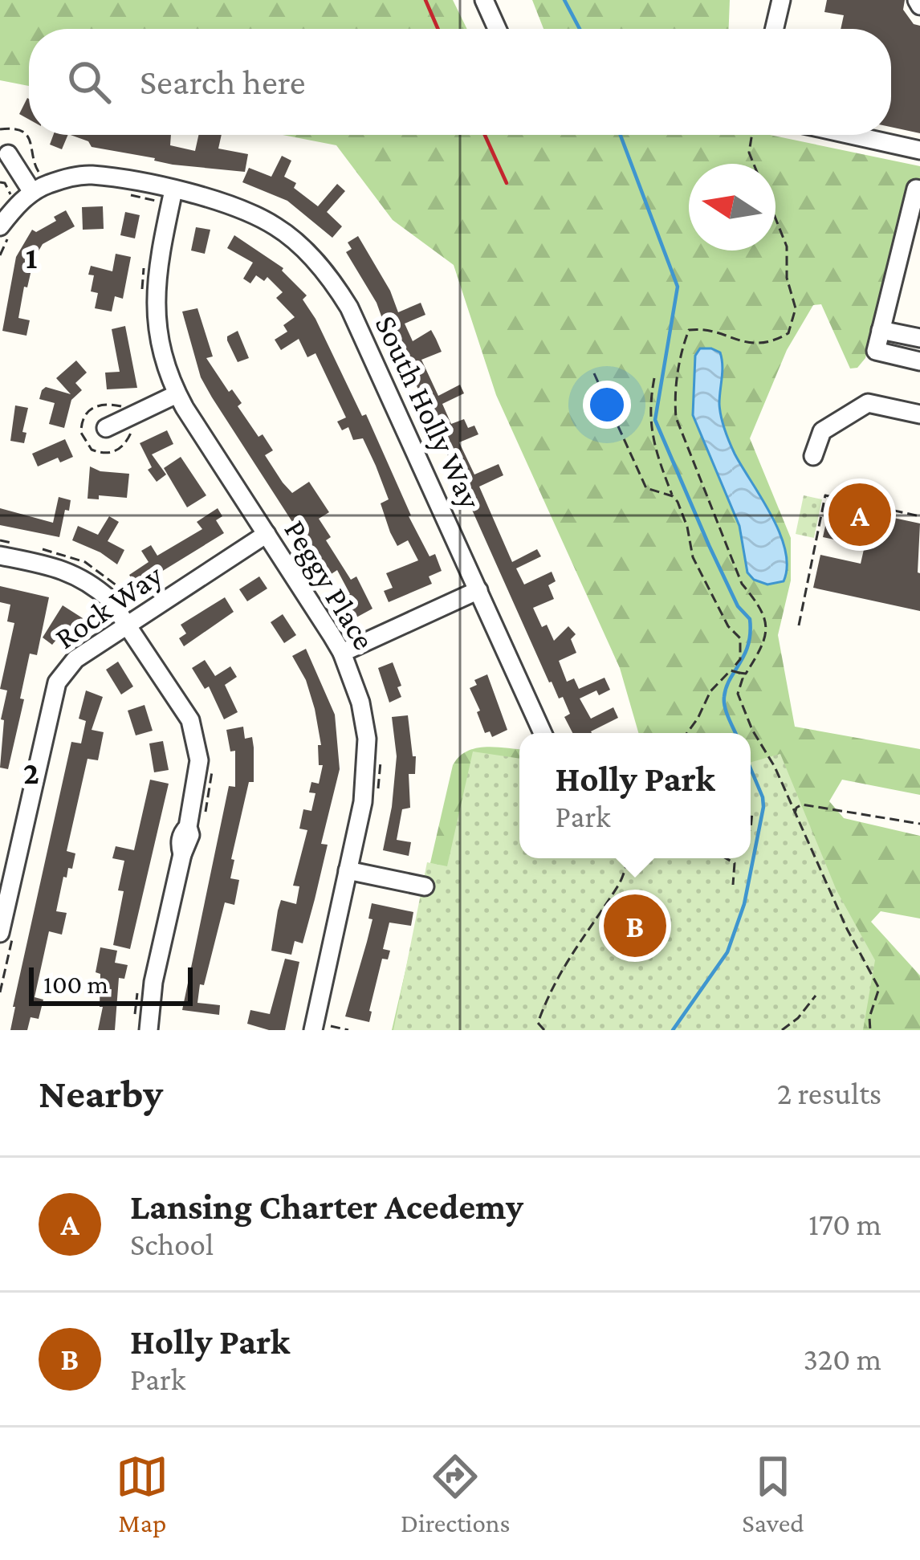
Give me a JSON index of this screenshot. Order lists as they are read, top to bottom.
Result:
{
  "streets": {
    "street": ["South Holly Way", "Peggy Place", "Rock Way"]
  },
  "crossings": [
    ["South Holly Way", "Peggy Place"],
    ["Peggy Place", "Rock Way"]
  ],
  "scale_bar": "100 m",
  "north": "left",
  "page": {
    "search": "Search here",
    "pins": ["A", "B"],
    "popup": ["Holly Park", "Park"],
    "scale": "100 m",
    "heading": ["Nearby", "2 results"],
    "list": [
      {
        "mark": "A",
        "name": "Lansing Charter Acedemy",
        "note": "School",
        "value": "170 m"
      },
      {
        "mark": "B",
        "name": "Holly Park",
        "note": "Park",
        "value": "320 m"
      }
    ],
    "nav": ["Map", "Directions", "Saved"]
  },
  "grid": {
    "rows": ["1", "2"]
  }
}
